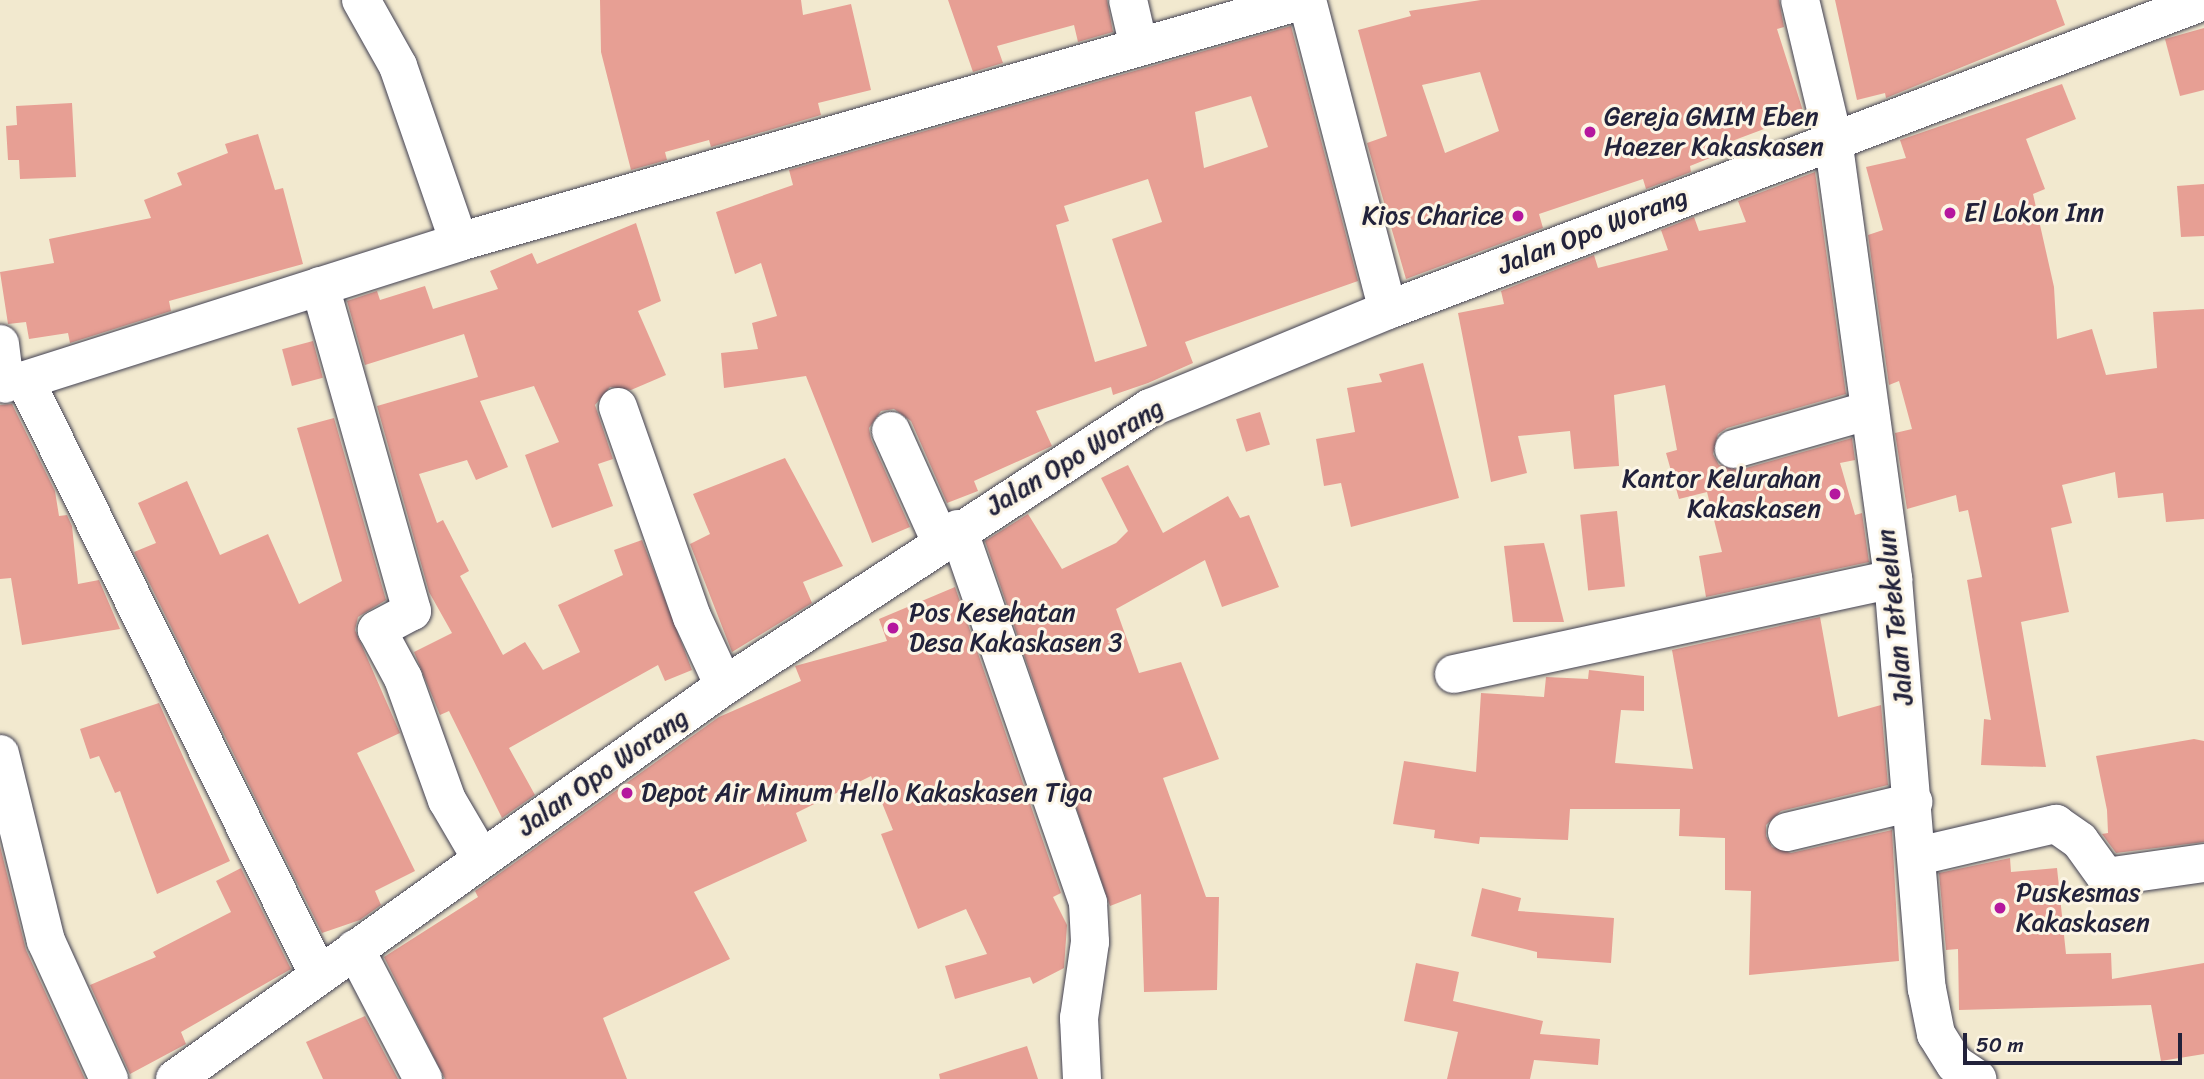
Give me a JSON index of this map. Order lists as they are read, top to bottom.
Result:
{
  "streets": {
    "street": ["Jalan Opo Worang", "Jalan Tetekelun"]
  },
  "crossings": [
    ["Jalan Opo Worang", "Jalan Tetekelun"]
  ],
  "places": [
    "Gereja GMIM Eben Haezer Kakaskasen",
    "El Lokon Inn",
    "Kios Charice",
    "Kantor Kelurahan Kakaskasen",
    "Pos Kesehatan Desa Kakaskasen 3",
    "Depot Air Minum Hello Kakaskasen Tiga",
    "Puskesmas Kakaskasen"
  ],
  "scale_bar": "50 m"
}
